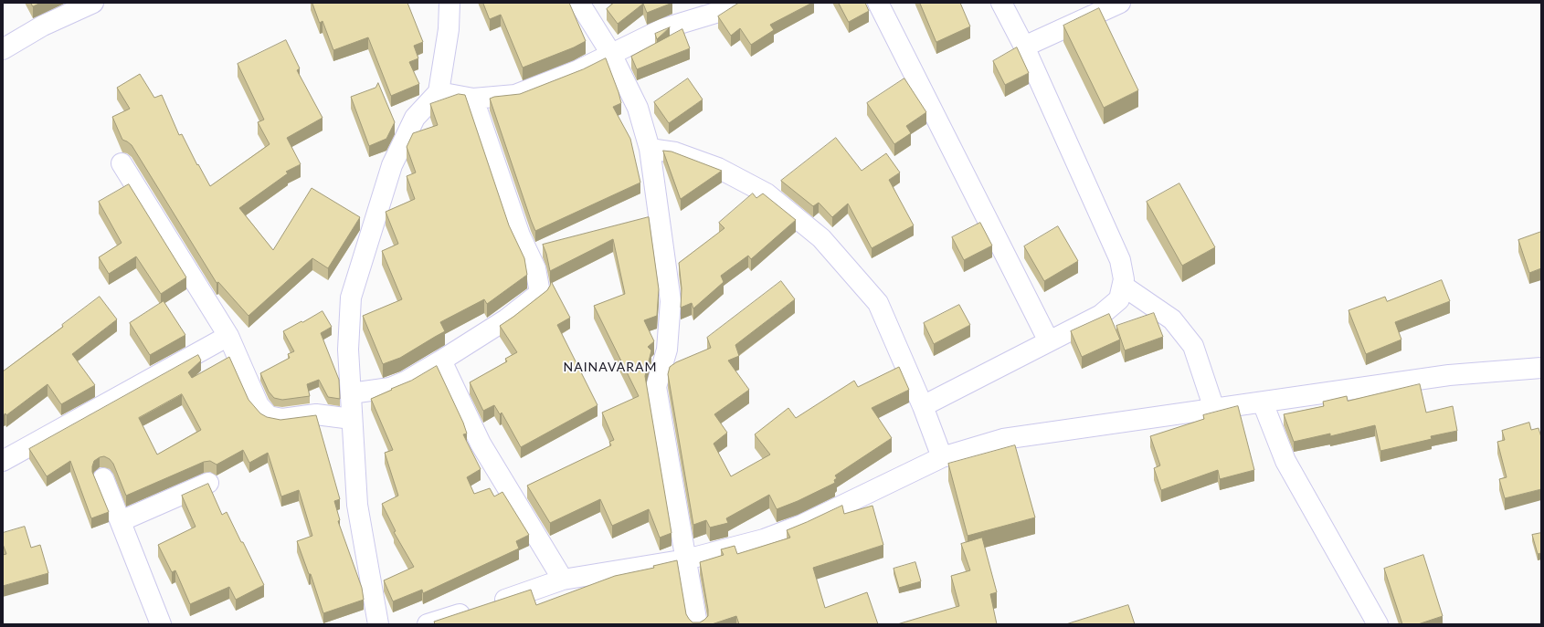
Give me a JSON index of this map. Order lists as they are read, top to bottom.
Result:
{
  "districts": ["NAINAVARAM"]
}
